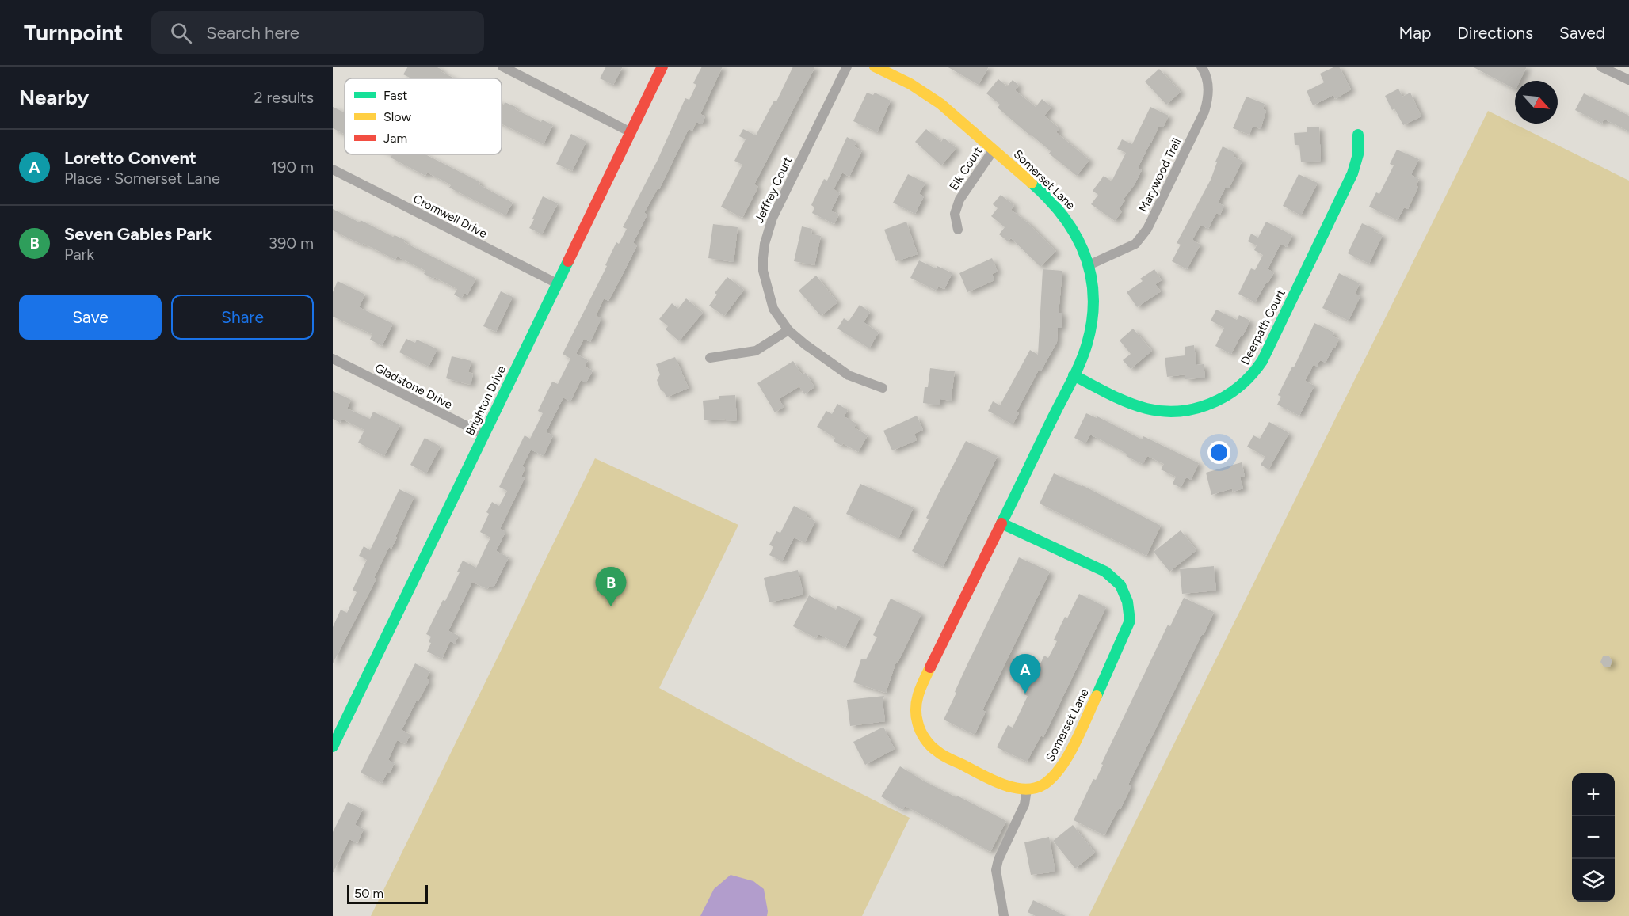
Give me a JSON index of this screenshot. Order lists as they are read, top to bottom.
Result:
{
  "streets": {
    "street": [
      "Elk Court",
      "Marywood Trail",
      "Somerset Lane",
      "Jeffrey Court",
      "Cromwell Drive",
      "Deerpath Court",
      "Gladstone Drive",
      "Brighton Drive"
    ]
  },
  "crossings": [
    ["Elk Court", "Somerset Lane"],
    ["Marywood Trail", "Somerset Lane"],
    ["Somerset Lane", "Deerpath Court"],
    ["Cromwell Drive", "Brighton Drive"],
    ["Gladstone Drive", "Brighton Drive"]
  ],
  "legend": ["Fast", "Slow", "Jam"],
  "scale_bar": "50 m",
  "north": "bottom right",
  "page": {
    "header": "Turnpoint",
    "search": "Search here",
    "nav": ["Map", "Directions", "Saved"],
    "heading": ["Nearby", "2 results"],
    "list": [
      {
        "mark": "A",
        "name": "Loretto Convent",
        "note": "Place · Somerset Lane",
        "value": "190 m"
      },
      {
        "mark": "B",
        "name": "Seven Gables Park",
        "note": "Park",
        "value": "390 m"
      }
    ],
    "buttons": ["Save", "Share"],
    "pins": ["B", "A"],
    "map_buttons": ["+", "−"],
    "scale": "50 m"
  }
}
